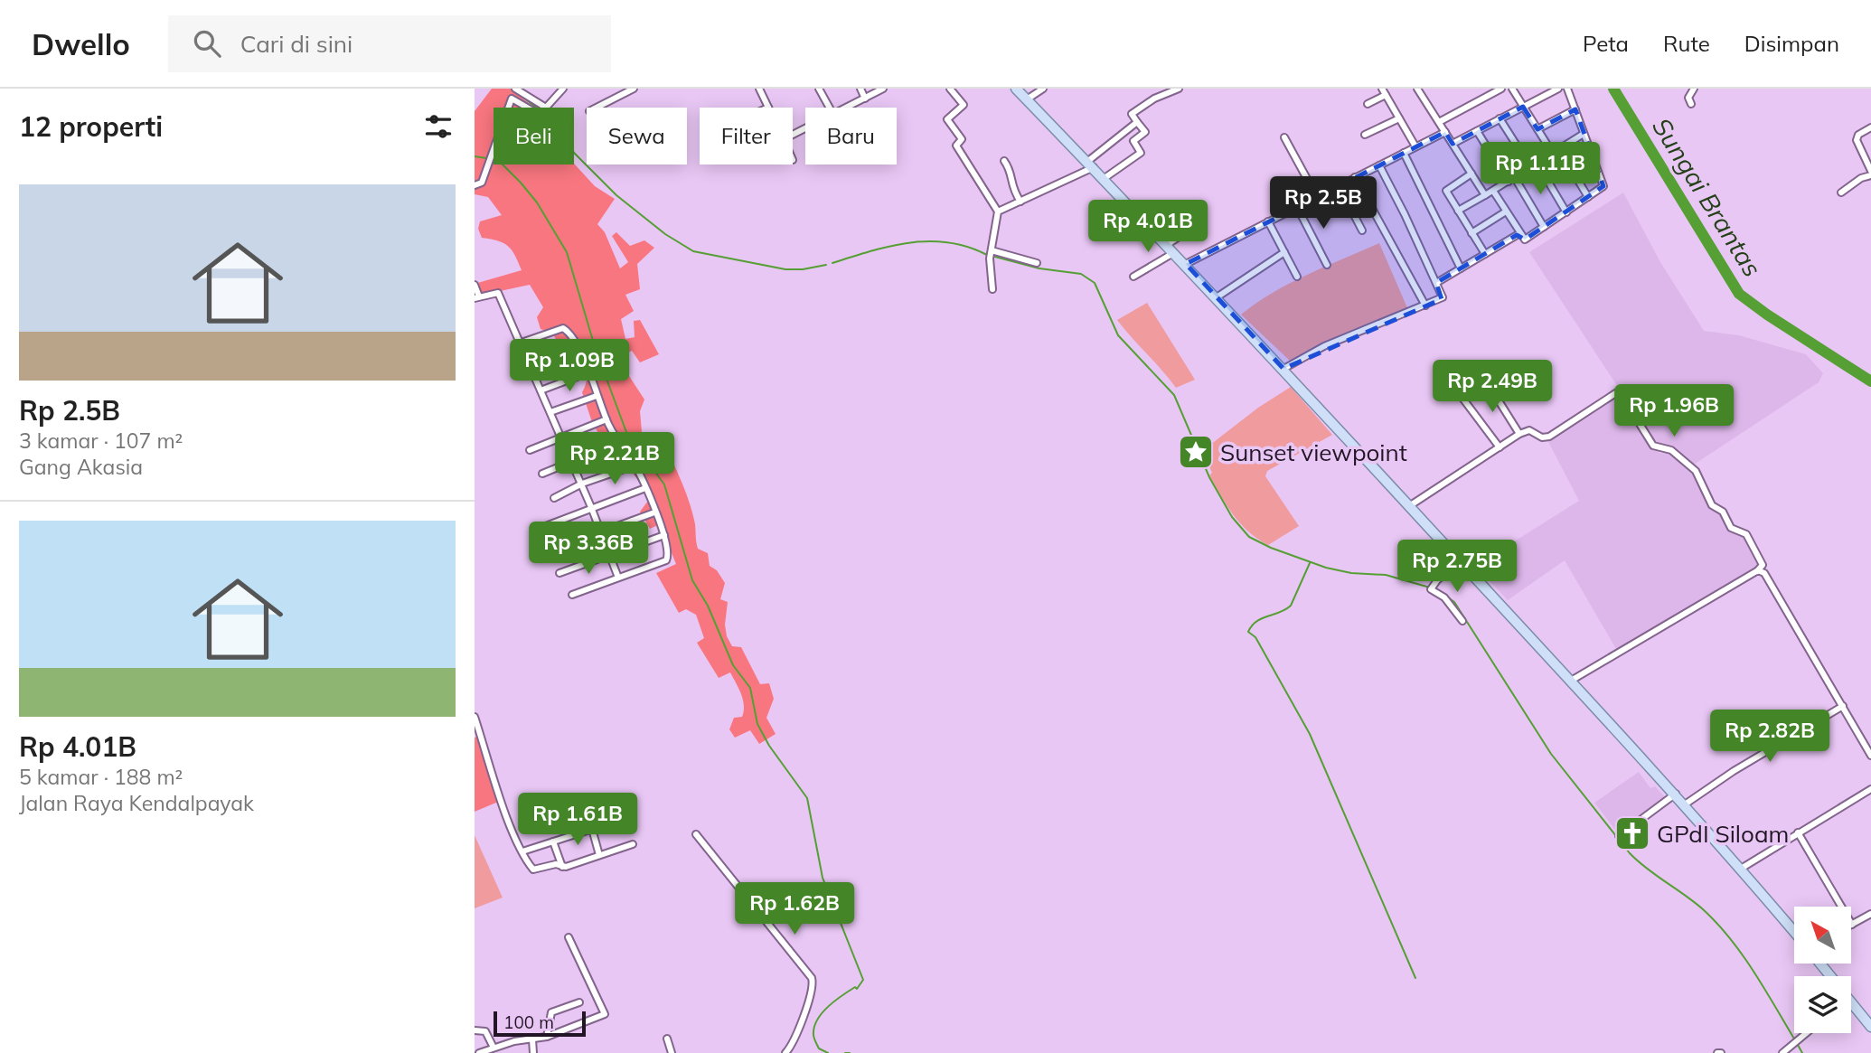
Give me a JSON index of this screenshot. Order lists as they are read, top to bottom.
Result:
{
  "water": ["Sungai Brantas"],
  "places": {
    "place": ["Sunset viewpoint"],
    "church": ["GPdI Siloam"]
  },
  "scale_bar": "100 m",
  "north": "top left",
  "page": {
    "header": "Dwello",
    "search": "Cari di sini",
    "nav": ["Peta", "Rute", "Disimpan"],
    "heading": "12 properti",
    "chip": [
      "Beli",
      "Sewa",
      "Filter",
      "Baru"
    ],
    "price": [
      "Rp 1.11B",
      "Rp 2.5B",
      "Rp 4.01B",
      "Rp 1.09B",
      "Rp 2.49B",
      "Rp 1.96B",
      "Rp 2.21B",
      "Rp 3.36B",
      "Rp 2.75B",
      "Rp 2.82B",
      "Rp 1.61B",
      "Rp 1.62B"
    ],
    "list": [
      {
        "name": "Rp 2.5B",
        "note": "3 kamar · 107 m² · Gang Akasia"
      },
      {
        "name": "Rp 4.01B",
        "note": "5 kamar · 188 m² · Jalan Raya Kendalpayak"
      }
    ],
    "scale": "100 m"
  }
}
